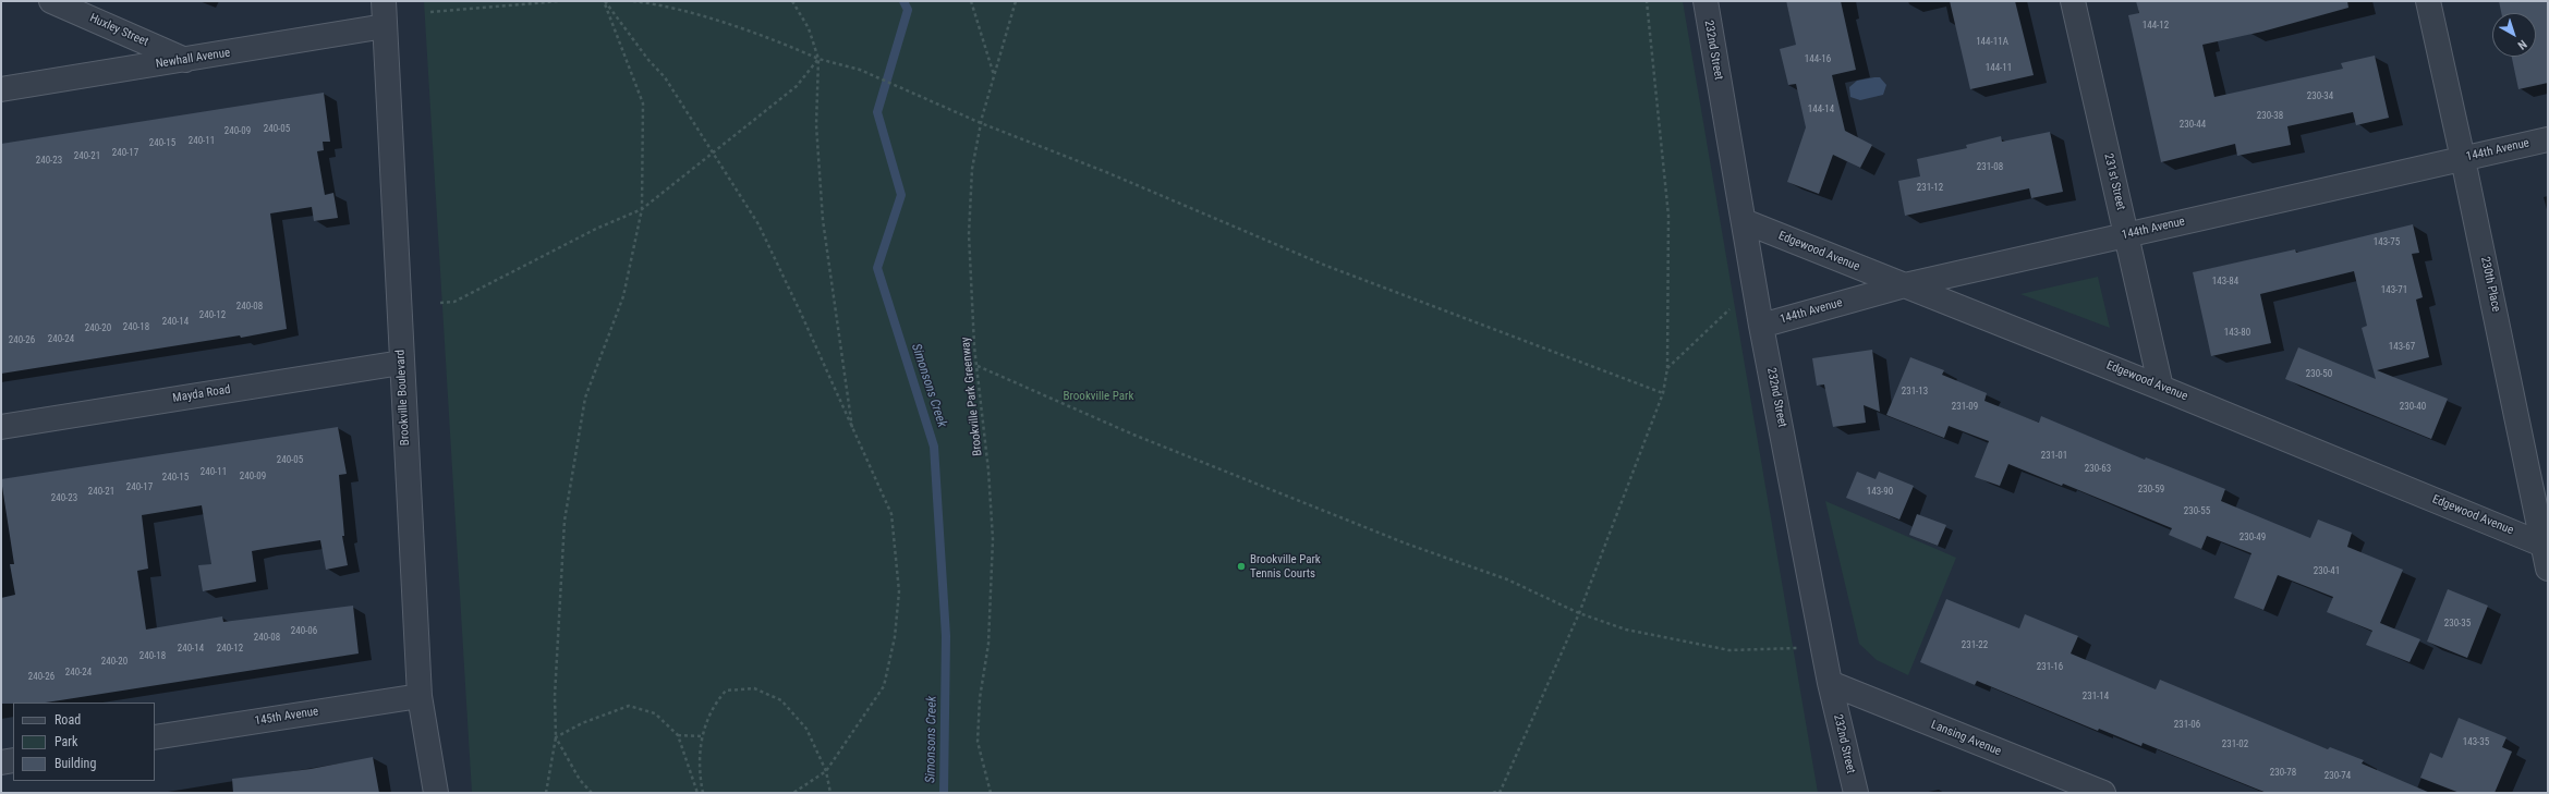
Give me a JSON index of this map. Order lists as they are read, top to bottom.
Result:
{
  "streets": {
    "street": [
      "Huxley Street",
      "232nd Street",
      "Newhall Avenue",
      "144th Avenue",
      "231st Street",
      "Edgewood Avenue",
      "230th Place",
      "Mayda Road",
      "Brookville Boulevard",
      "145th Avenue",
      "Lansing Avenue"
    ],
    "path": ["Brookville Park Greenway"]
  },
  "crossings": [
    ["Huxley Street", "Newhall Avenue"],
    ["232nd Street", "144th Avenue"],
    ["232nd Street", "Edgewood Avenue"],
    ["232nd Street", "Lansing Avenue"],
    ["Newhall Avenue", "Brookville Boulevard"],
    ["144th Avenue", "231st Street"],
    ["144th Avenue", "Edgewood Avenue"],
    ["144th Avenue", "230th Place"],
    ["231st Street", "Edgewood Avenue"],
    ["Edgewood Avenue", "230th Place"],
    ["Mayda Road", "Brookville Boulevard"],
    ["Brookville Boulevard", "145th Avenue"]
  ],
  "water": ["Simonsons Creek"],
  "parks": ["Brookville Park"],
  "places": ["Brookville Park Tennis Courts"],
  "house_numbers": [
    "144-12",
    "144-11A",
    "144-16",
    "144-11",
    "230-34",
    "144-14",
    "230-38",
    "230-44",
    "240-05",
    "240-09",
    "240-11",
    "240-15",
    "240-17",
    "240-21",
    "240-23",
    "231-08",
    "231-12",
    "143-75",
    "143-84",
    "143-71",
    "240-08",
    "240-12",
    "240-14",
    "240-18",
    "240-20",
    "143-80",
    "240-24",
    "240-26",
    "143-67",
    "230-50",
    "231-13",
    "231-09",
    "230-40",
    "231-01",
    "240-05",
    "230-63",
    "240-11",
    "240-09",
    "240-15",
    "240-17",
    "230-59",
    "240-21",
    "143-90",
    "240-23",
    "230-55",
    "230-49",
    "230-41",
    "230-35",
    "240-06",
    "240-08",
    "231-22",
    "240-14",
    "240-12",
    "240-18",
    "240-20",
    "231-16",
    "240-24",
    "240-26",
    "231-14",
    "231-06",
    "143-35",
    "231-02",
    "230-78",
    "230-74"
  ],
  "legend": ["Road", "Park", "Building"],
  "north": "bottom right"
}
